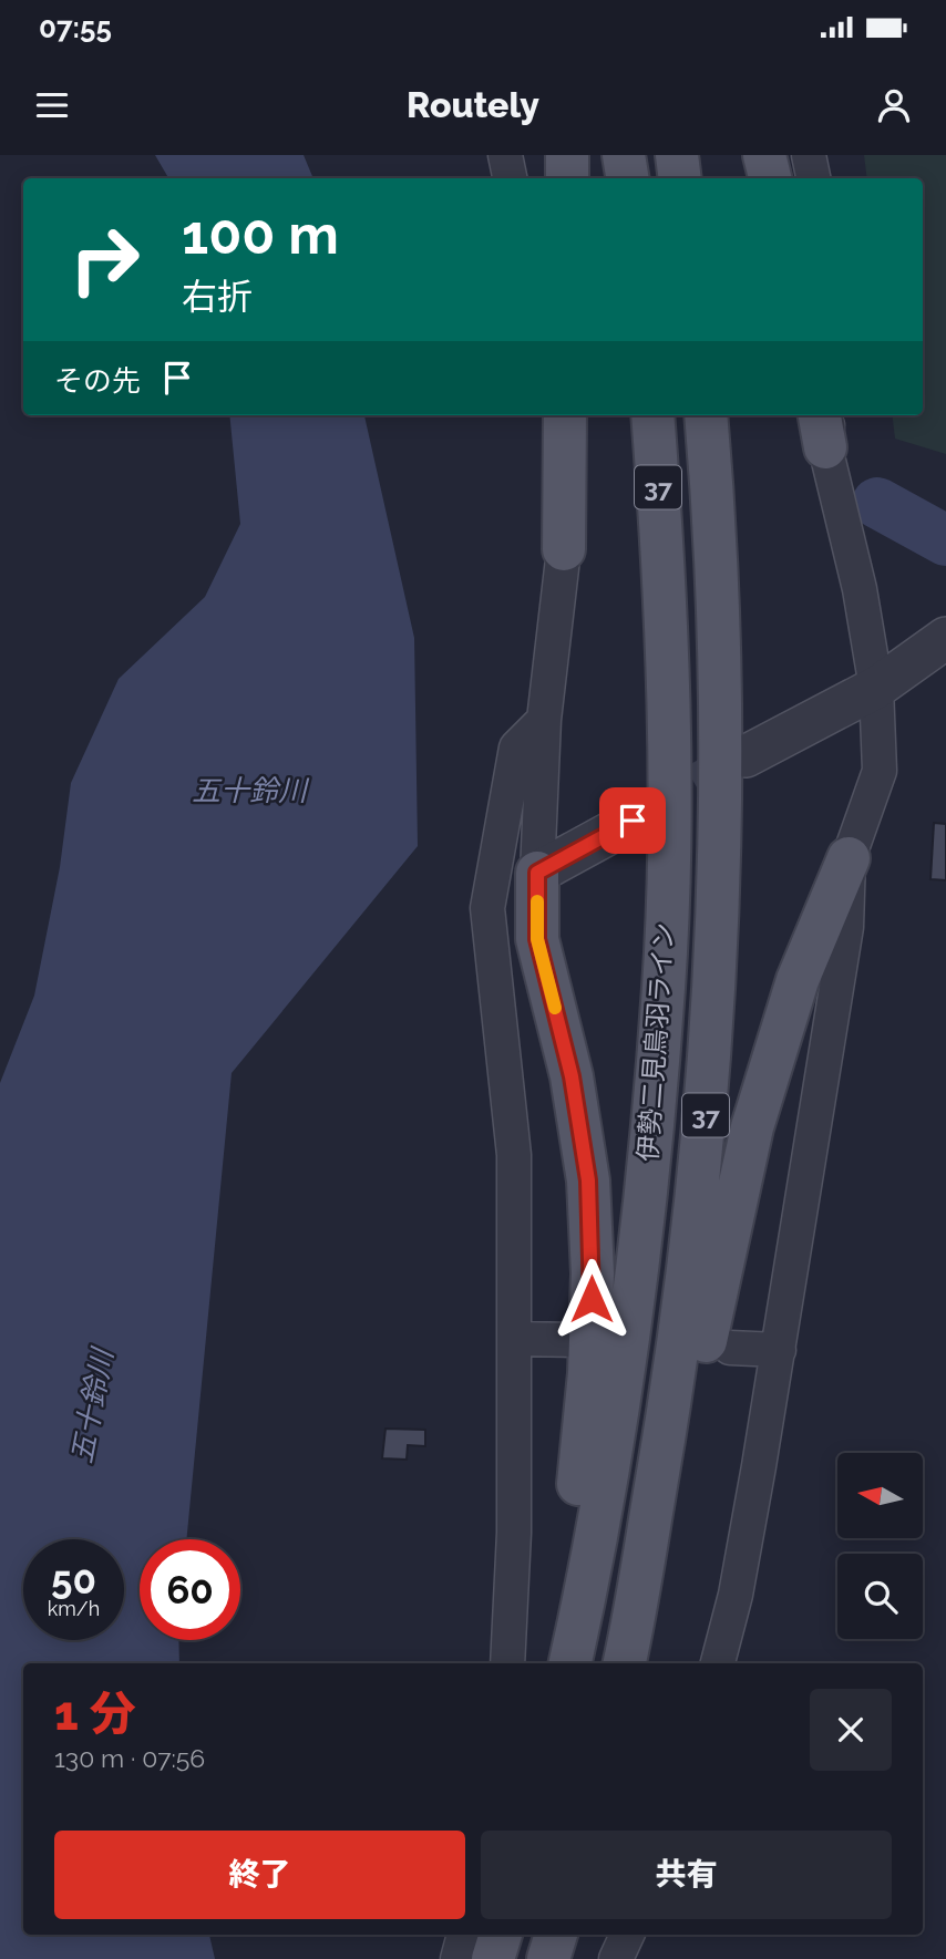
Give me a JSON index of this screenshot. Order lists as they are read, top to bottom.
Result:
{
  "streets": {
    "main road": ["37", "伊勢二見鳥羽ライン"]
  },
  "water": ["五十鈴川"],
  "north": "left",
  "page": {
    "status": "07:55",
    "header": "Routely",
    "turn": ["100 m", "右折"],
    "then": "その先",
    "speed": "50 km/h",
    "limit": "60",
    "heading": ["1 分", "130 m · 07:56"],
    "buttons": ["終了", "共有"]
  }
}
